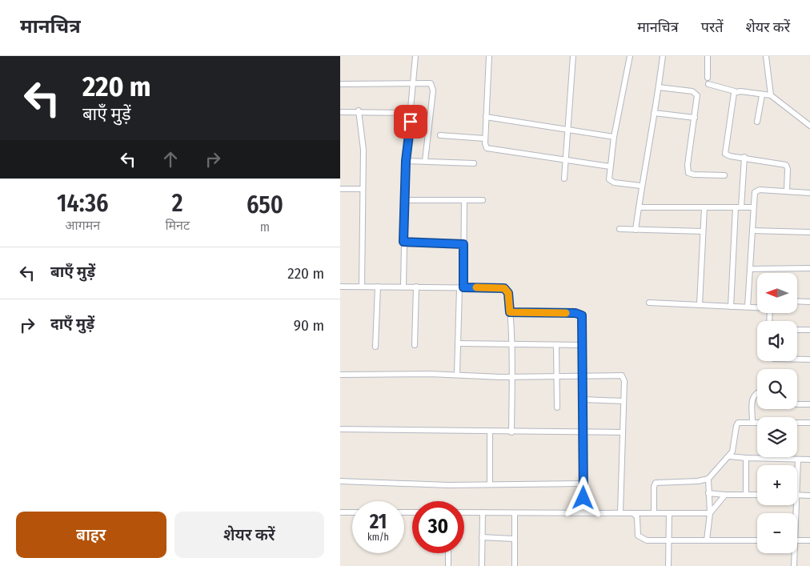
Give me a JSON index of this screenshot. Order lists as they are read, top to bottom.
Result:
{
  "north": "left",
  "page": {
    "header": "मानचित्र",
    "nav": ["मानचित्र", "परतें", "शेयर करें"],
    "turn": ["220 m", "बाएँ मुड़ें"],
    "eta": [
      "14:36",
      "आगमन",
      "2",
      "मिनट",
      "650",
      "m"
    ],
    "list": [
      {
        "name": "बाएँ मुड़ें",
        "value": "220 m"
      },
      {
        "name": "दाएँ मुड़ें",
        "value": "90 m"
      }
    ],
    "map_buttons": ["+", "−"],
    "speed": "21 km/h",
    "limit": "30",
    "buttons": ["बाहर", "शेयर करें"]
  }
}
